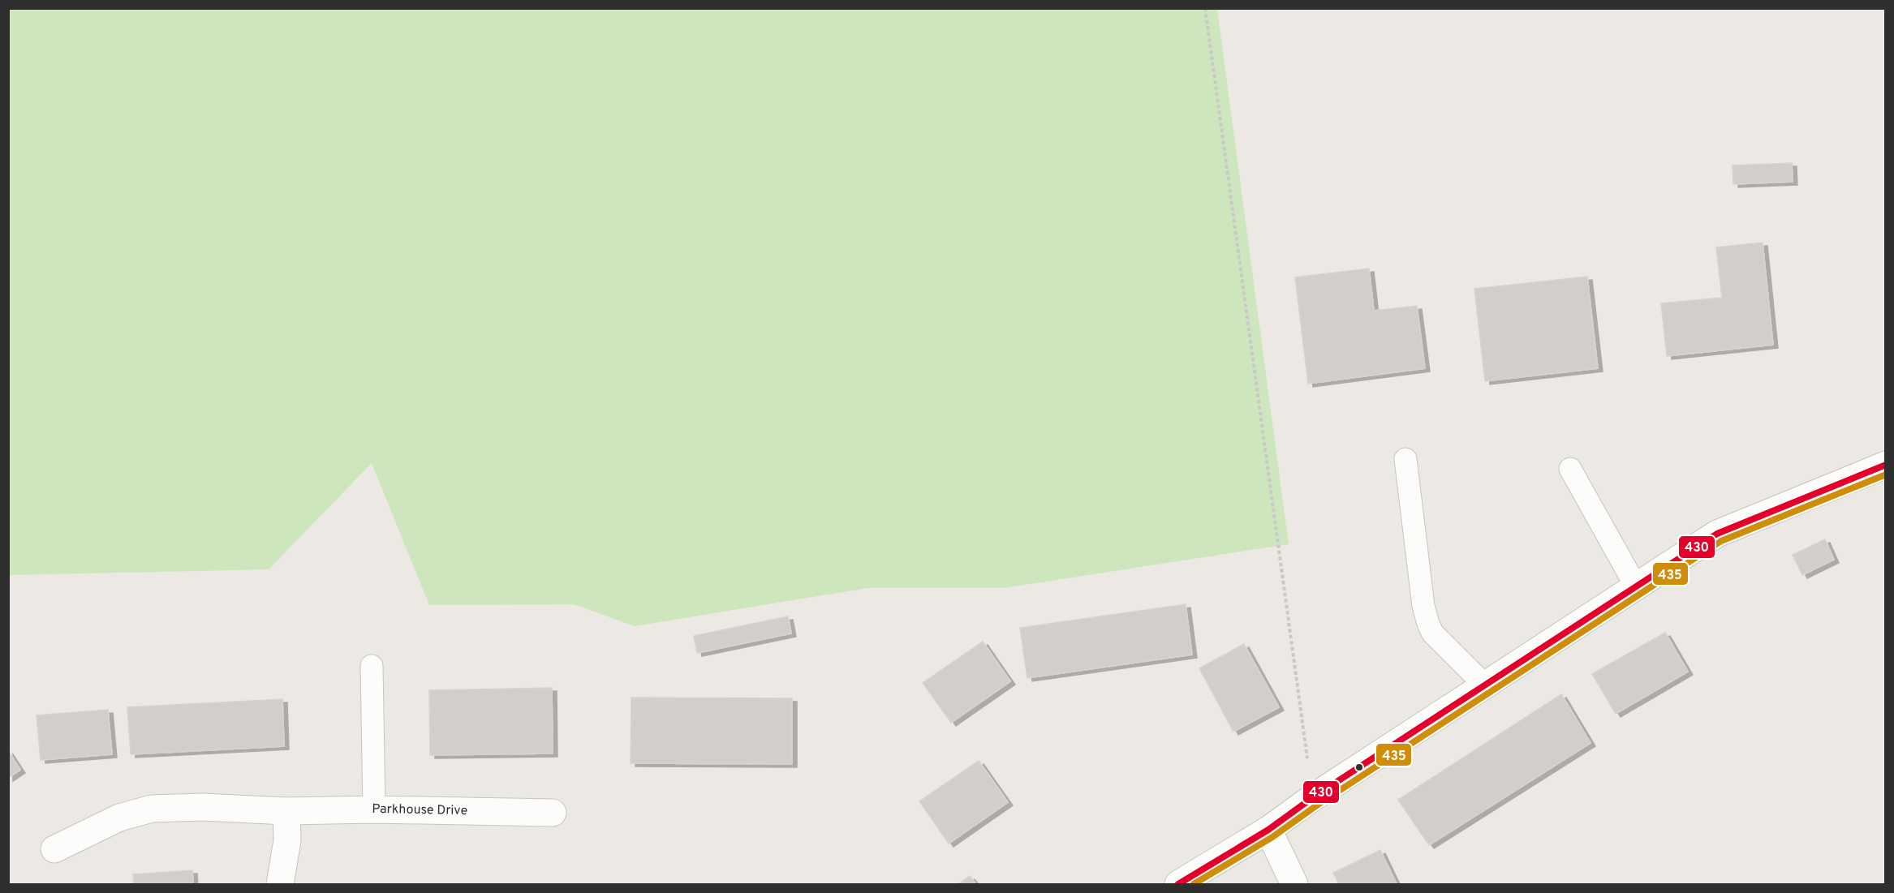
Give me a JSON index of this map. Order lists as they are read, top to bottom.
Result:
{
  "streets": {
    "street": ["Parkhouse Drive"]
  },
  "lines": ["transit line 430", "transit line 435"]
}
